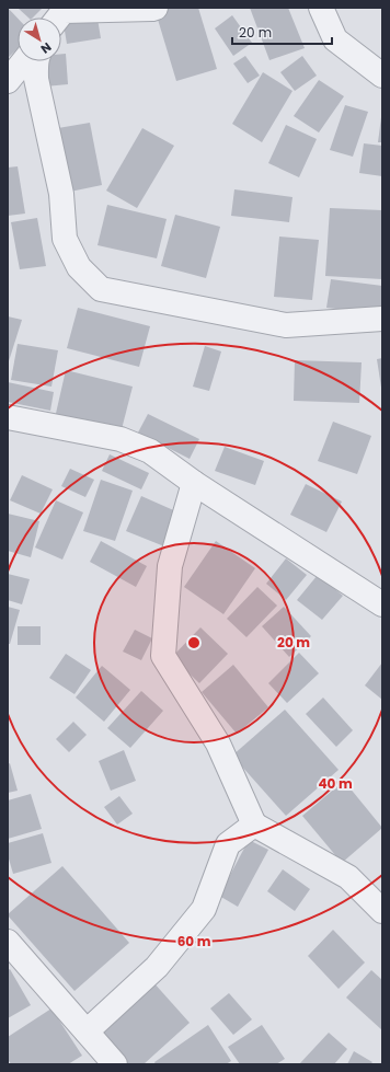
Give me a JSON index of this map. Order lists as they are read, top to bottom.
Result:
{
  "scale_bar": "20 m",
  "north": "bottom right",
  "rings": ["20 m", "40 m", "60 m"]
}
